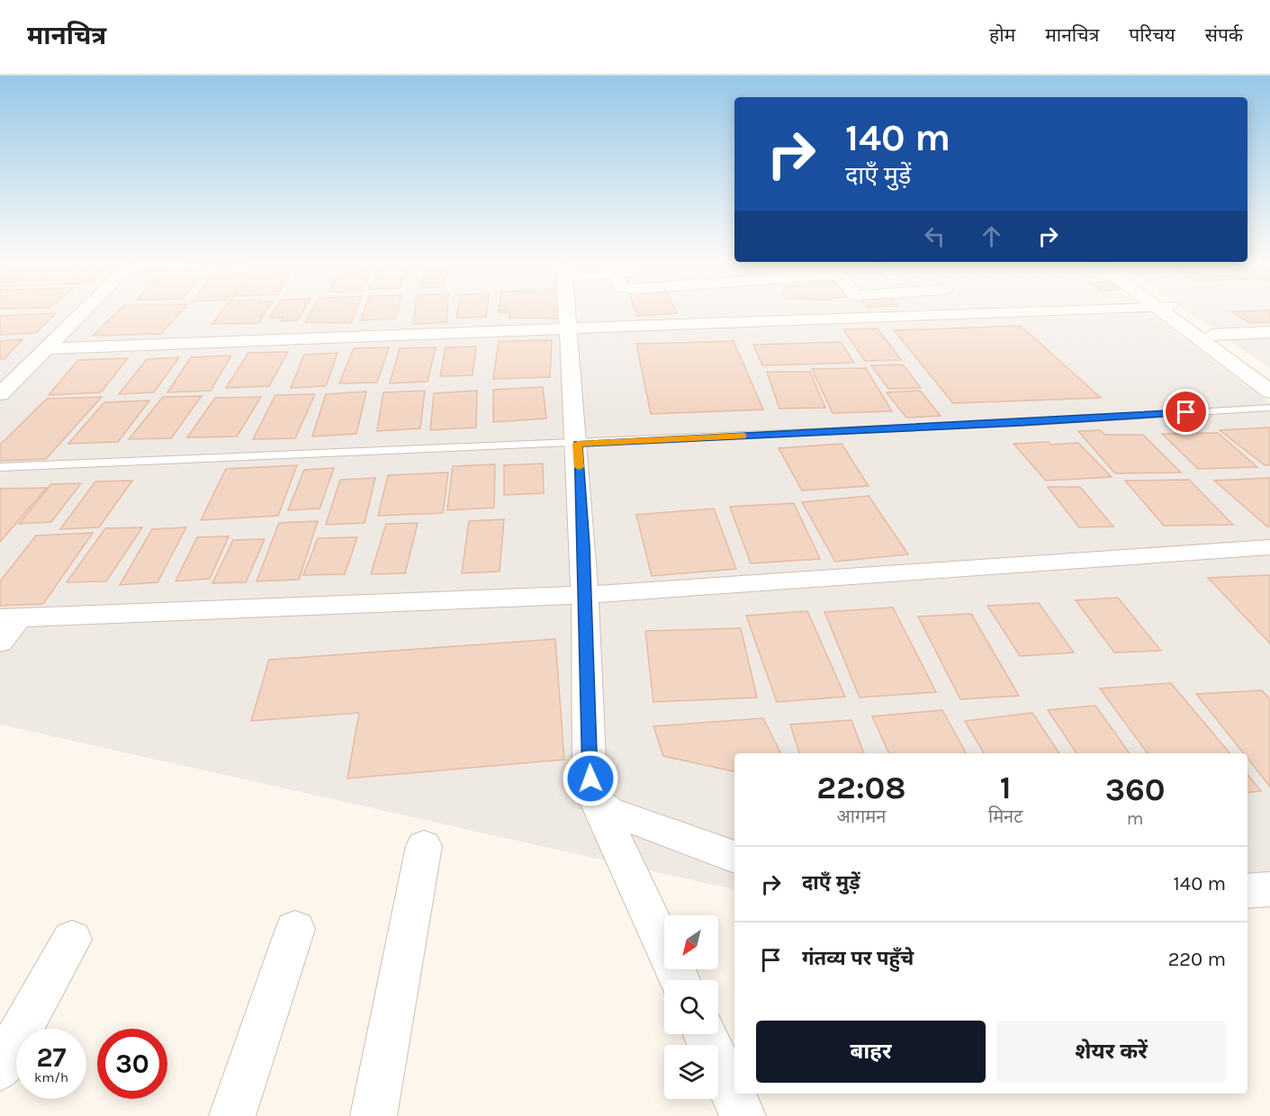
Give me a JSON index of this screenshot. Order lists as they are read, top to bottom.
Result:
{
  "north": "bottom left",
  "page": {
    "header": "मानचित्र",
    "nav": [
      "होम",
      "मानचित्र",
      "परिचय",
      "संपर्क"
    ],
    "turn": ["140 m", "दाएँ मुड़ें"],
    "eta": [
      "22:08",
      "आगमन",
      "1",
      "मिनट",
      "360",
      "m"
    ],
    "list": [
      {
        "name": "दाएँ मुड़ें",
        "value": "140 m"
      },
      {
        "name": "गंतव्य पर पहुँचे",
        "value": "220 m"
      }
    ],
    "buttons": ["बाहर", "शेयर करें"],
    "speed": "27 km/h",
    "limit": "30"
  }
}
